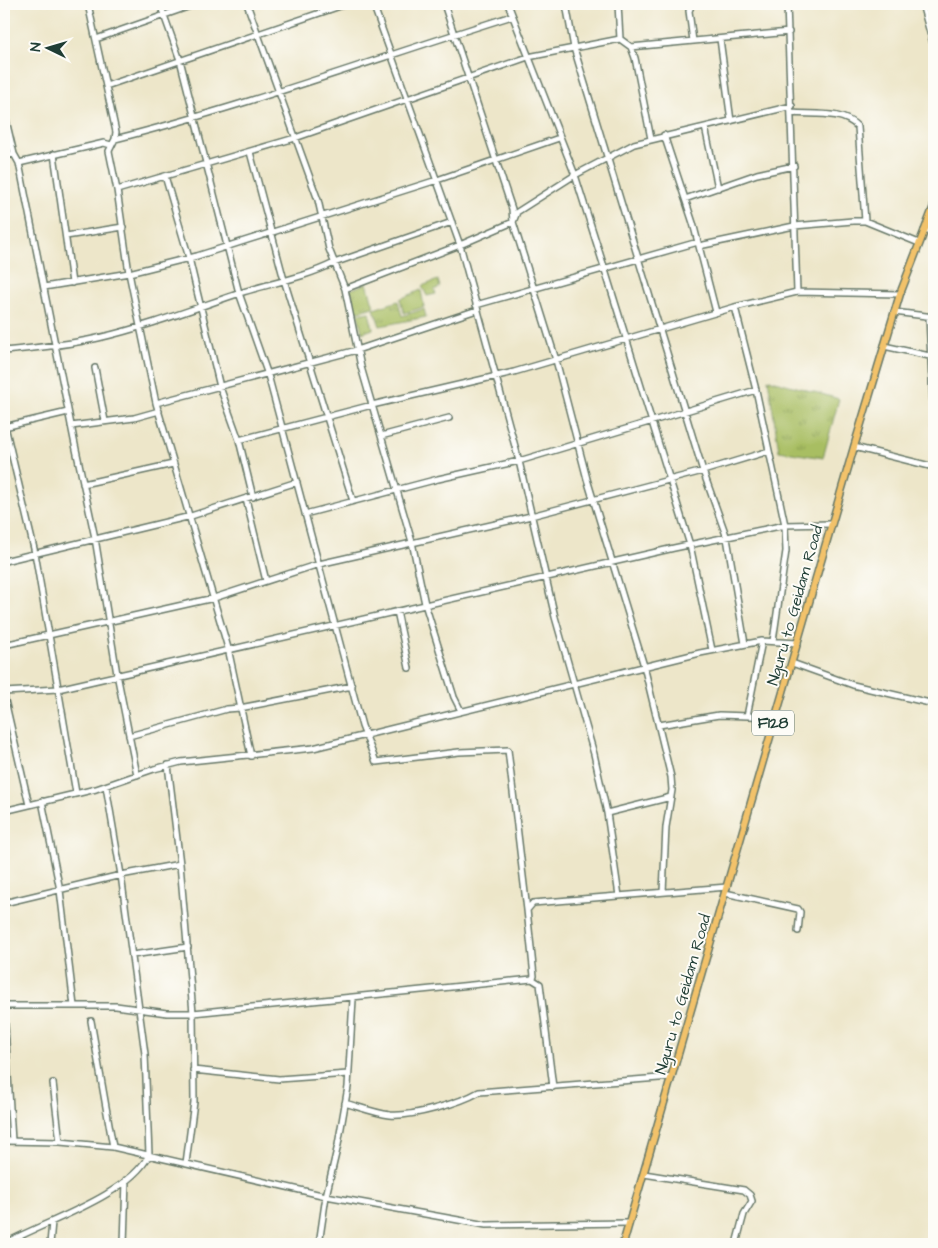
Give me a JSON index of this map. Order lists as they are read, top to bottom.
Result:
{
  "streets": {
    "main road": ["Nguru to Geidam Road", "F128"]
  },
  "north": "left"
}
